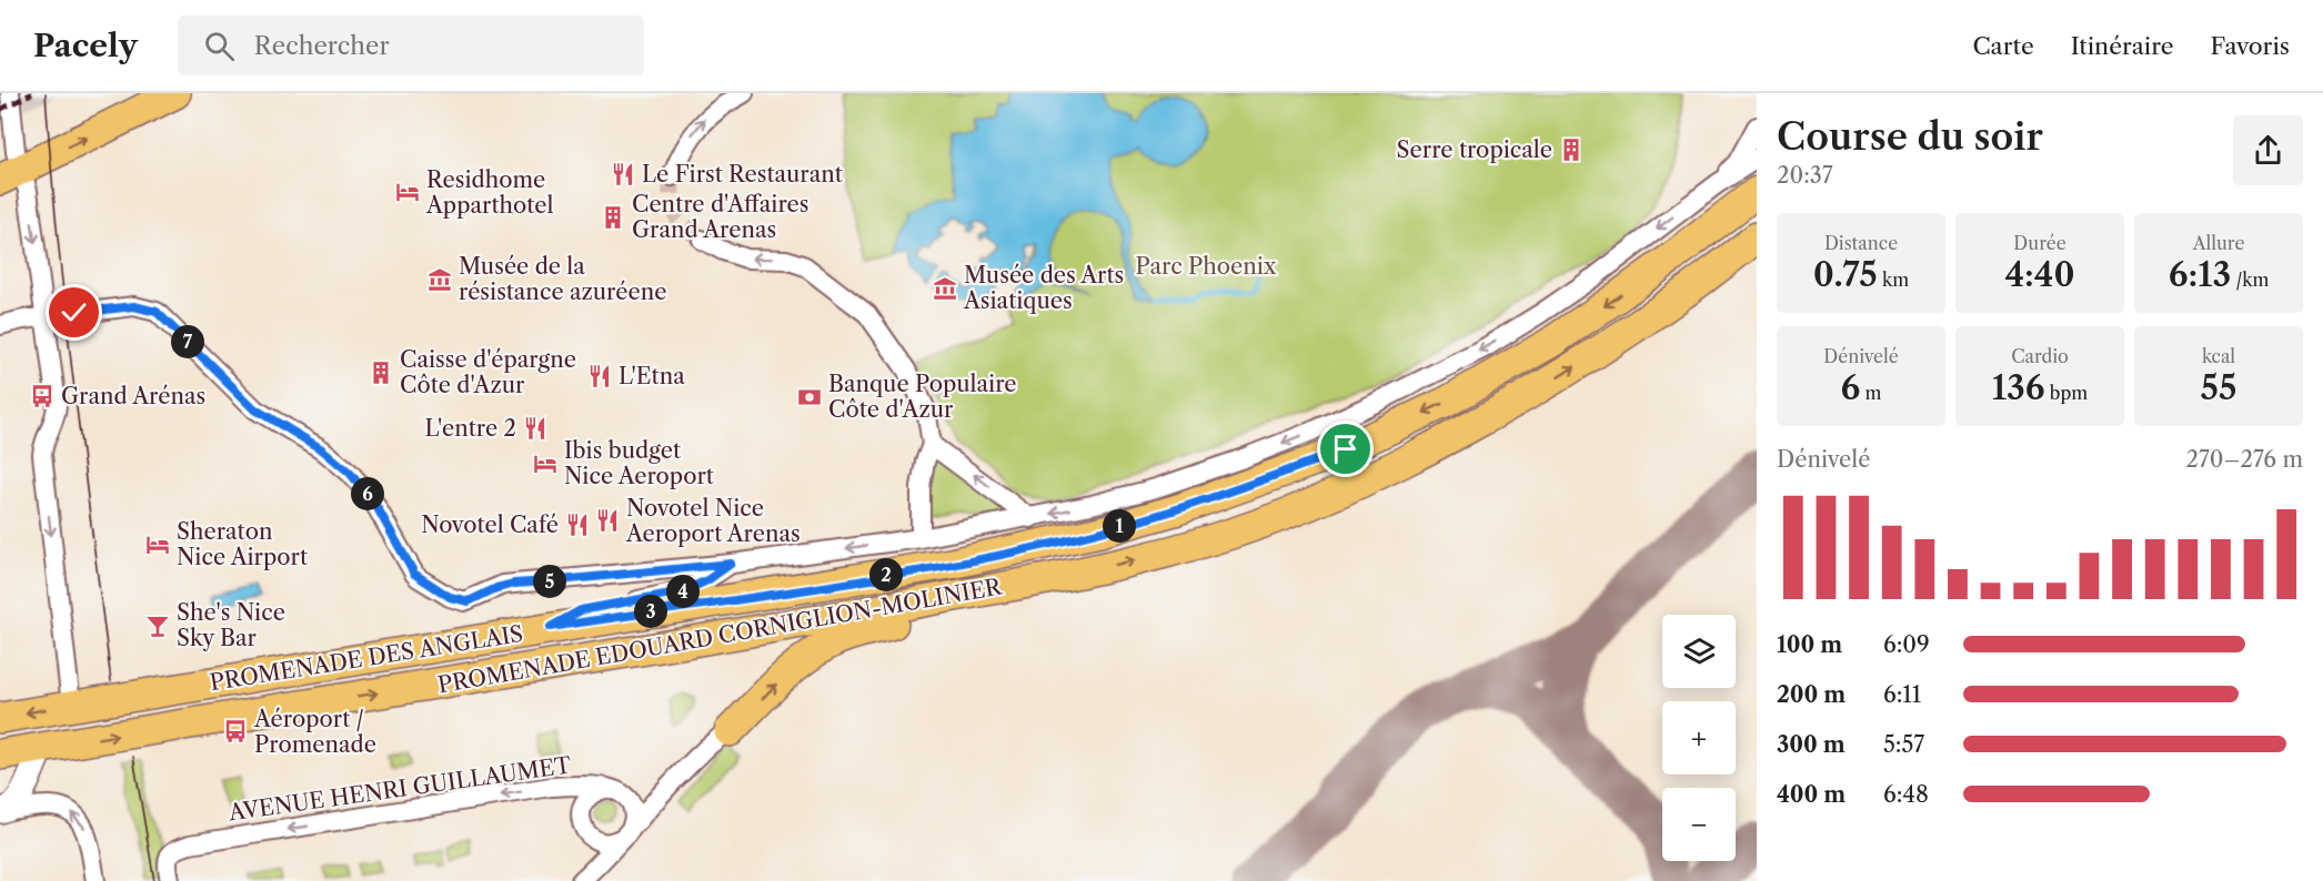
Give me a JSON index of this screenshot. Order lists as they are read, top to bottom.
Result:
{
  "streets": {
    "main road": ["PROMENADE EDOUARD CORNIGLION-MOLINIER", "PROMENADE DES ANGLAIS"],
    "street": ["AVENUE HENRI GUILLAUMET"]
  },
  "one_way": ["PROMENADE EDOUARD CORNIGLION-MOLINIER", "AVENUE HENRI GUILLAUMET"],
  "parks": ["Parc Phoenix"],
  "places": {
    "building": ["Serre tropicale", "Centre d'Affaires Grand Arenas", "Caisse d'épargne Côte d'Azur"],
    "restaurant": [
      "Le First Restaurant",
      "L'Etna",
      "L'entre 2",
      "Novotel Nice Aeroport Arenas",
      "Novotel Café"
    ],
    "hotel": ["Residhome Apparthotel", "Ibis budget Nice Aeroport", "Sheraton Nice Airport"],
    "museum": ["Musée de la résistance azuréene", "Musée des Arts Asiatiques"],
    "bus stop": ["Grand Arénas", "Aéroport / Promenade"],
    "bank": ["Banque Populaire Côte d'Azur"],
    "bar": ["She's Nice Sky Bar"]
  },
  "page": {
    "header": "Pacely",
    "search": "Rechercher",
    "nav": ["Carte", "Itinéraire", "Favoris"],
    "heading": ["Course du soir", "20:37"],
    "stats": [
      ["Distance", "0.75 km"],
      ["Durée", "4:40"],
      ["Allure", "6:13 /km"],
      ["Dénivelé", "6 m"],
      ["Cardio", "136 bpm"],
      ["kcal", "55"]
    ],
    "pins": [
      "7",
      "6",
      "1",
      "2",
      "5",
      "4",
      "3"
    ],
    "chart": ["Dénivelé", "270–276 m"],
    "map_buttons": ["+", "−"],
    "list": [
      {
        "name": "100 m",
        "note": "6:09"
      },
      {
        "name": "200 m",
        "note": "6:11"
      },
      {
        "name": "300 m",
        "note": "5:57"
      },
      {
        "name": "400 m",
        "note": "6:48"
      }
    ]
  }
}
